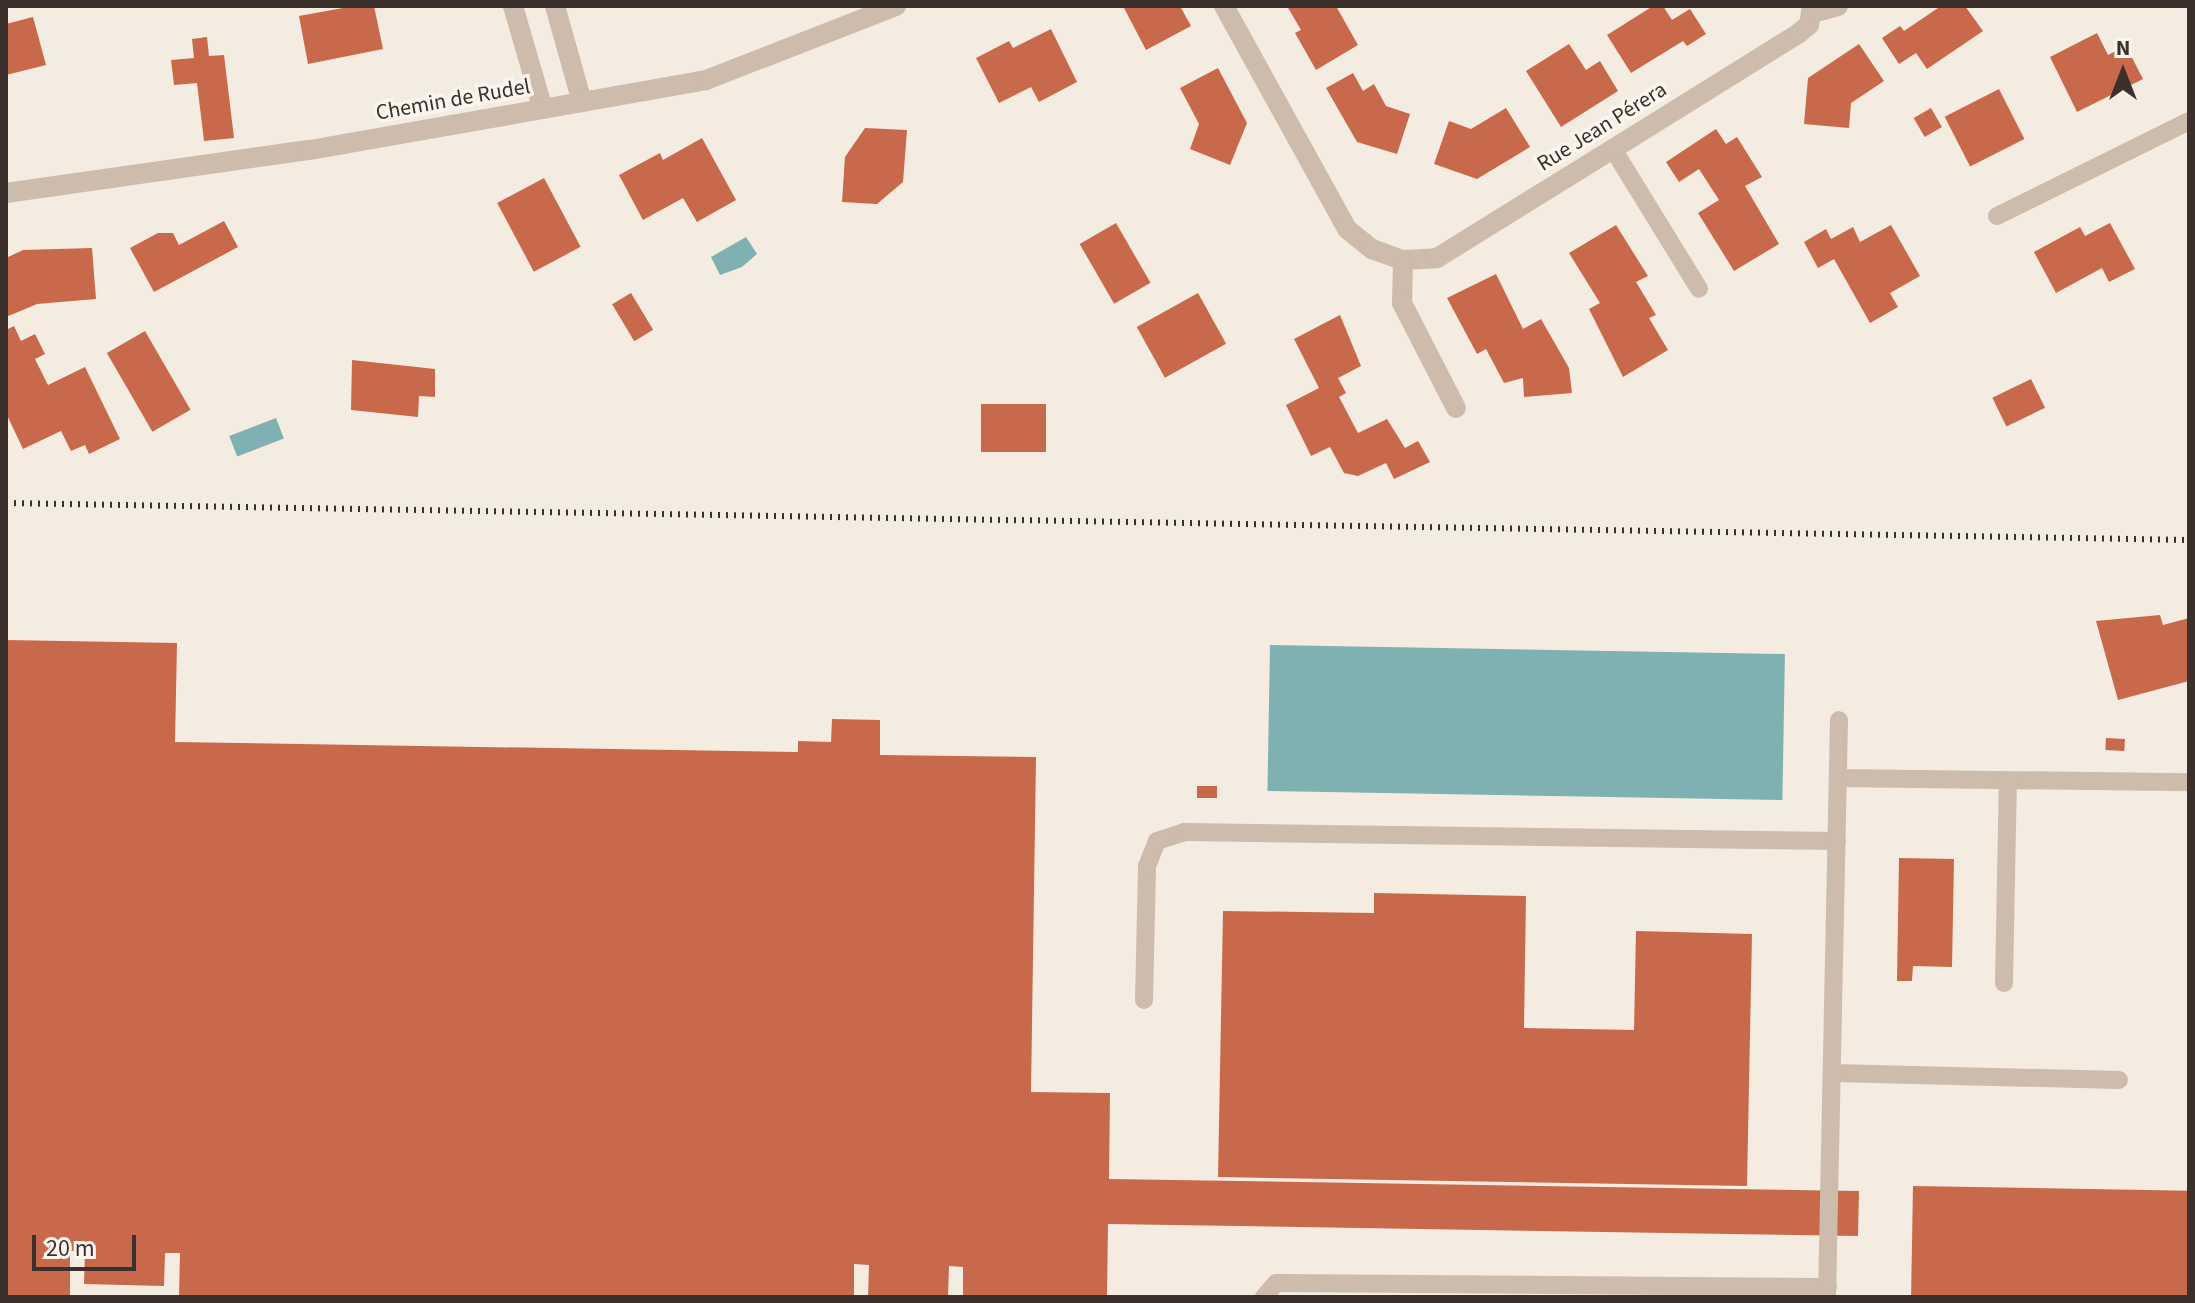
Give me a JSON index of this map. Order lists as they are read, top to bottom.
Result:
{
  "streets": {
    "street": ["Chemin de Rudel", "Rue Jean Pérera"]
  },
  "scale_bar": "20 m",
  "north": "top"
}
